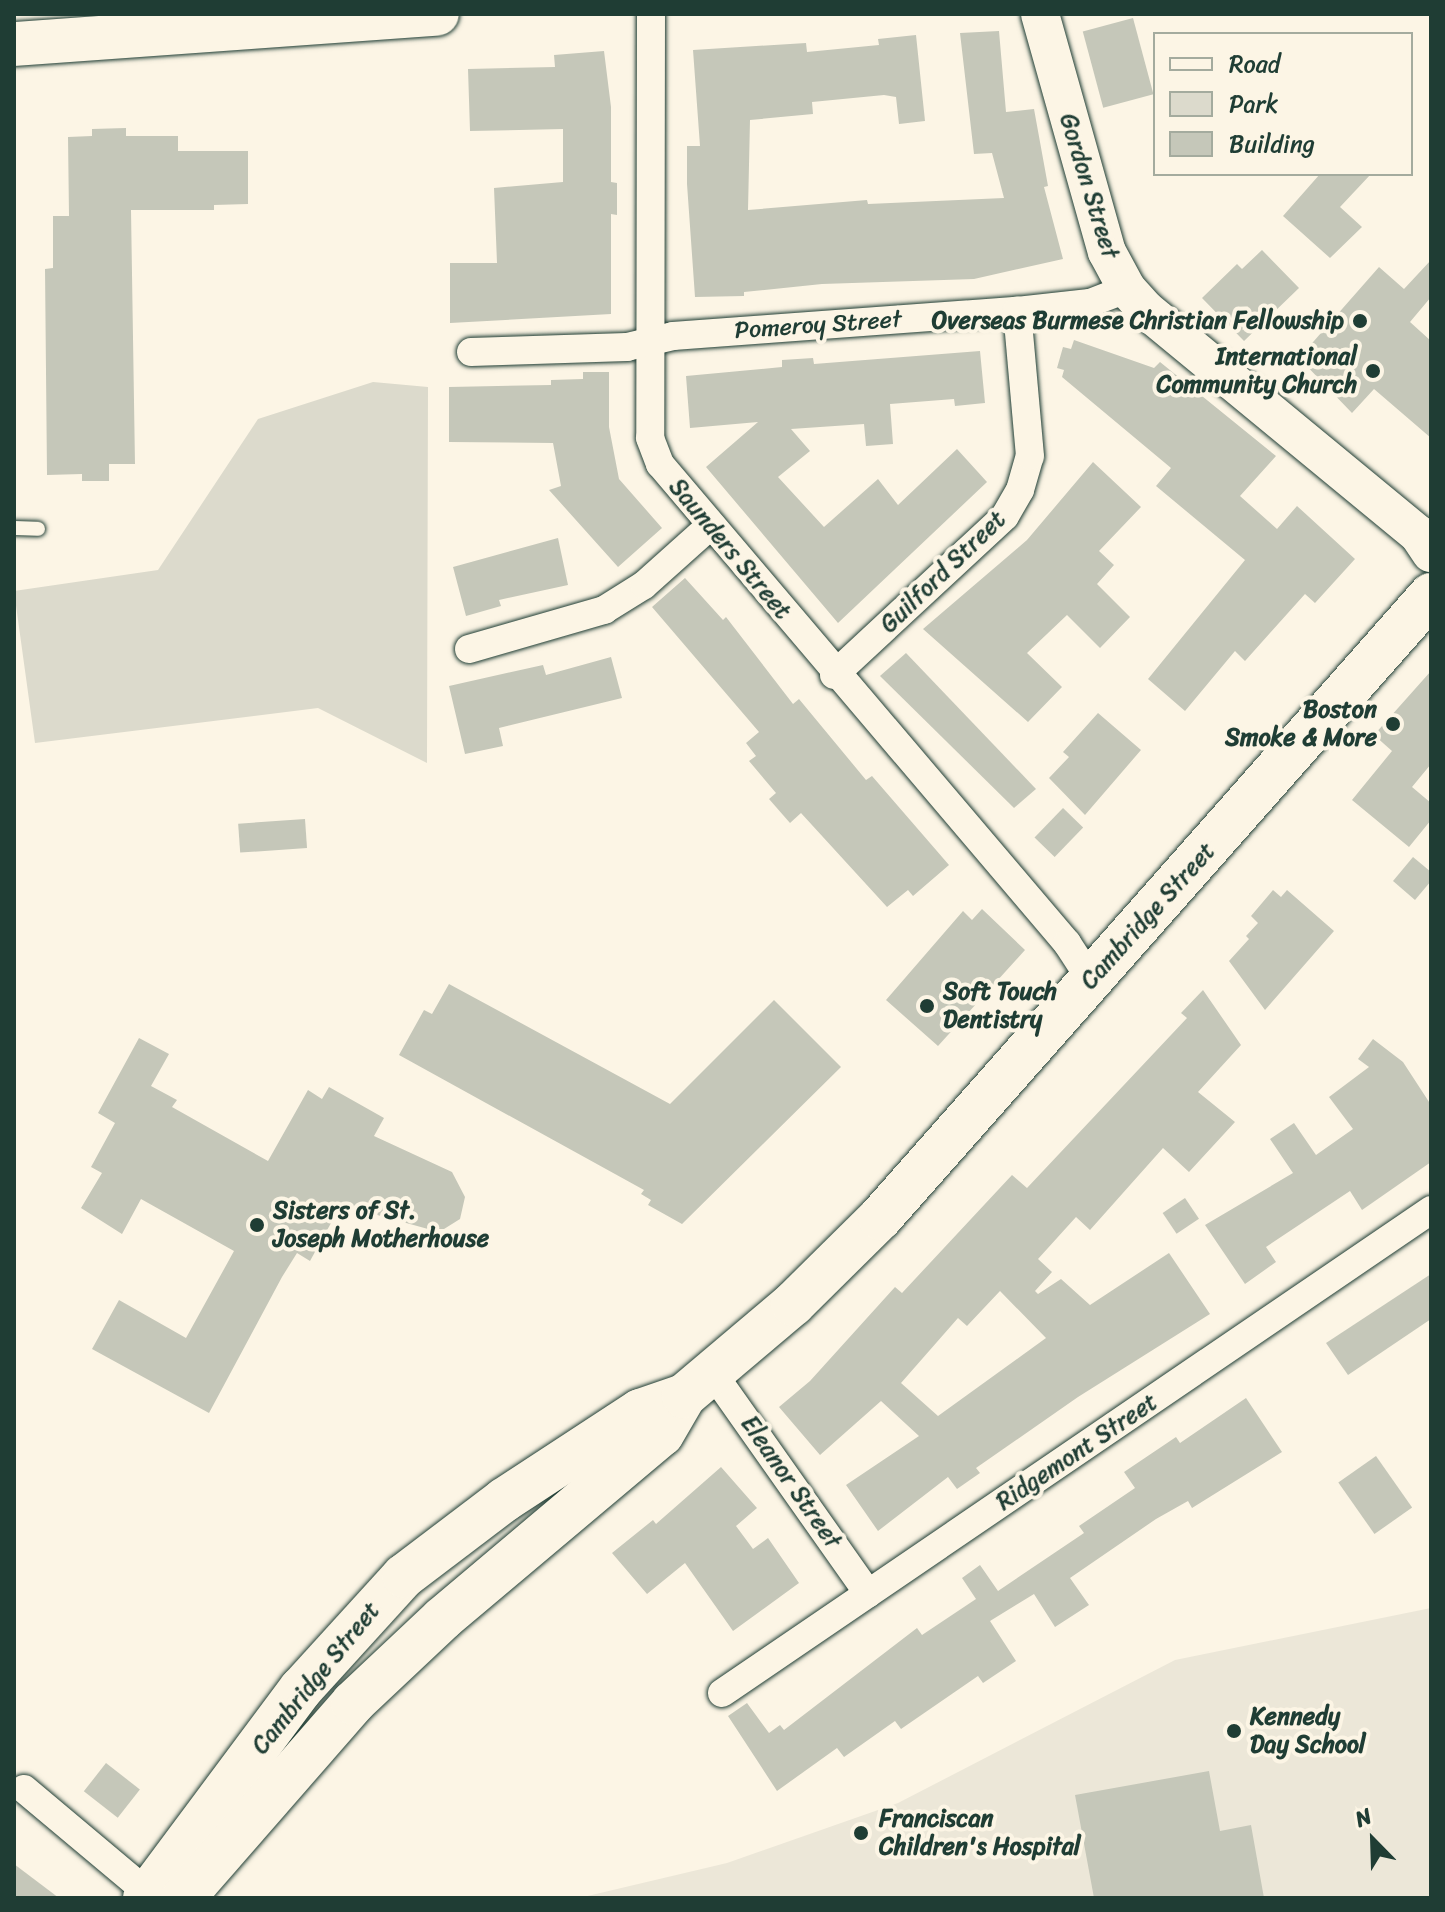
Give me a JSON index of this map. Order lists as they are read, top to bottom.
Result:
{
  "streets": {
    "main road": ["Cambridge Street"],
    "street": [
      "Gordon Street",
      "Pomeroy Street",
      "Saunders Street",
      "Guilford Street",
      "Ridgemont Street",
      "Eleanor Street"
    ]
  },
  "crossings": [
    ["Gordon Street", "Pomeroy Street"],
    ["Pomeroy Street", "Saunders Street"],
    ["Pomeroy Street", "Guilford Street"],
    ["Saunders Street", "Guilford Street"],
    ["Saunders Street", "Cambridge Street"],
    ["Cambridge Street", "Eleanor Street"],
    ["Ridgemont Street", "Eleanor Street"]
  ],
  "places": [
    "Overseas Burmese Christian Fellowship",
    "International Community Church",
    "Boston Smoke & More",
    "Soft Touch Dentistry",
    "Sisters of St. Joseph Motherhouse",
    "Kennedy Day School",
    "Franciscan Children's Hospital"
  ],
  "legend": ["Road", "Park", "Building"],
  "north": "top left"
}
